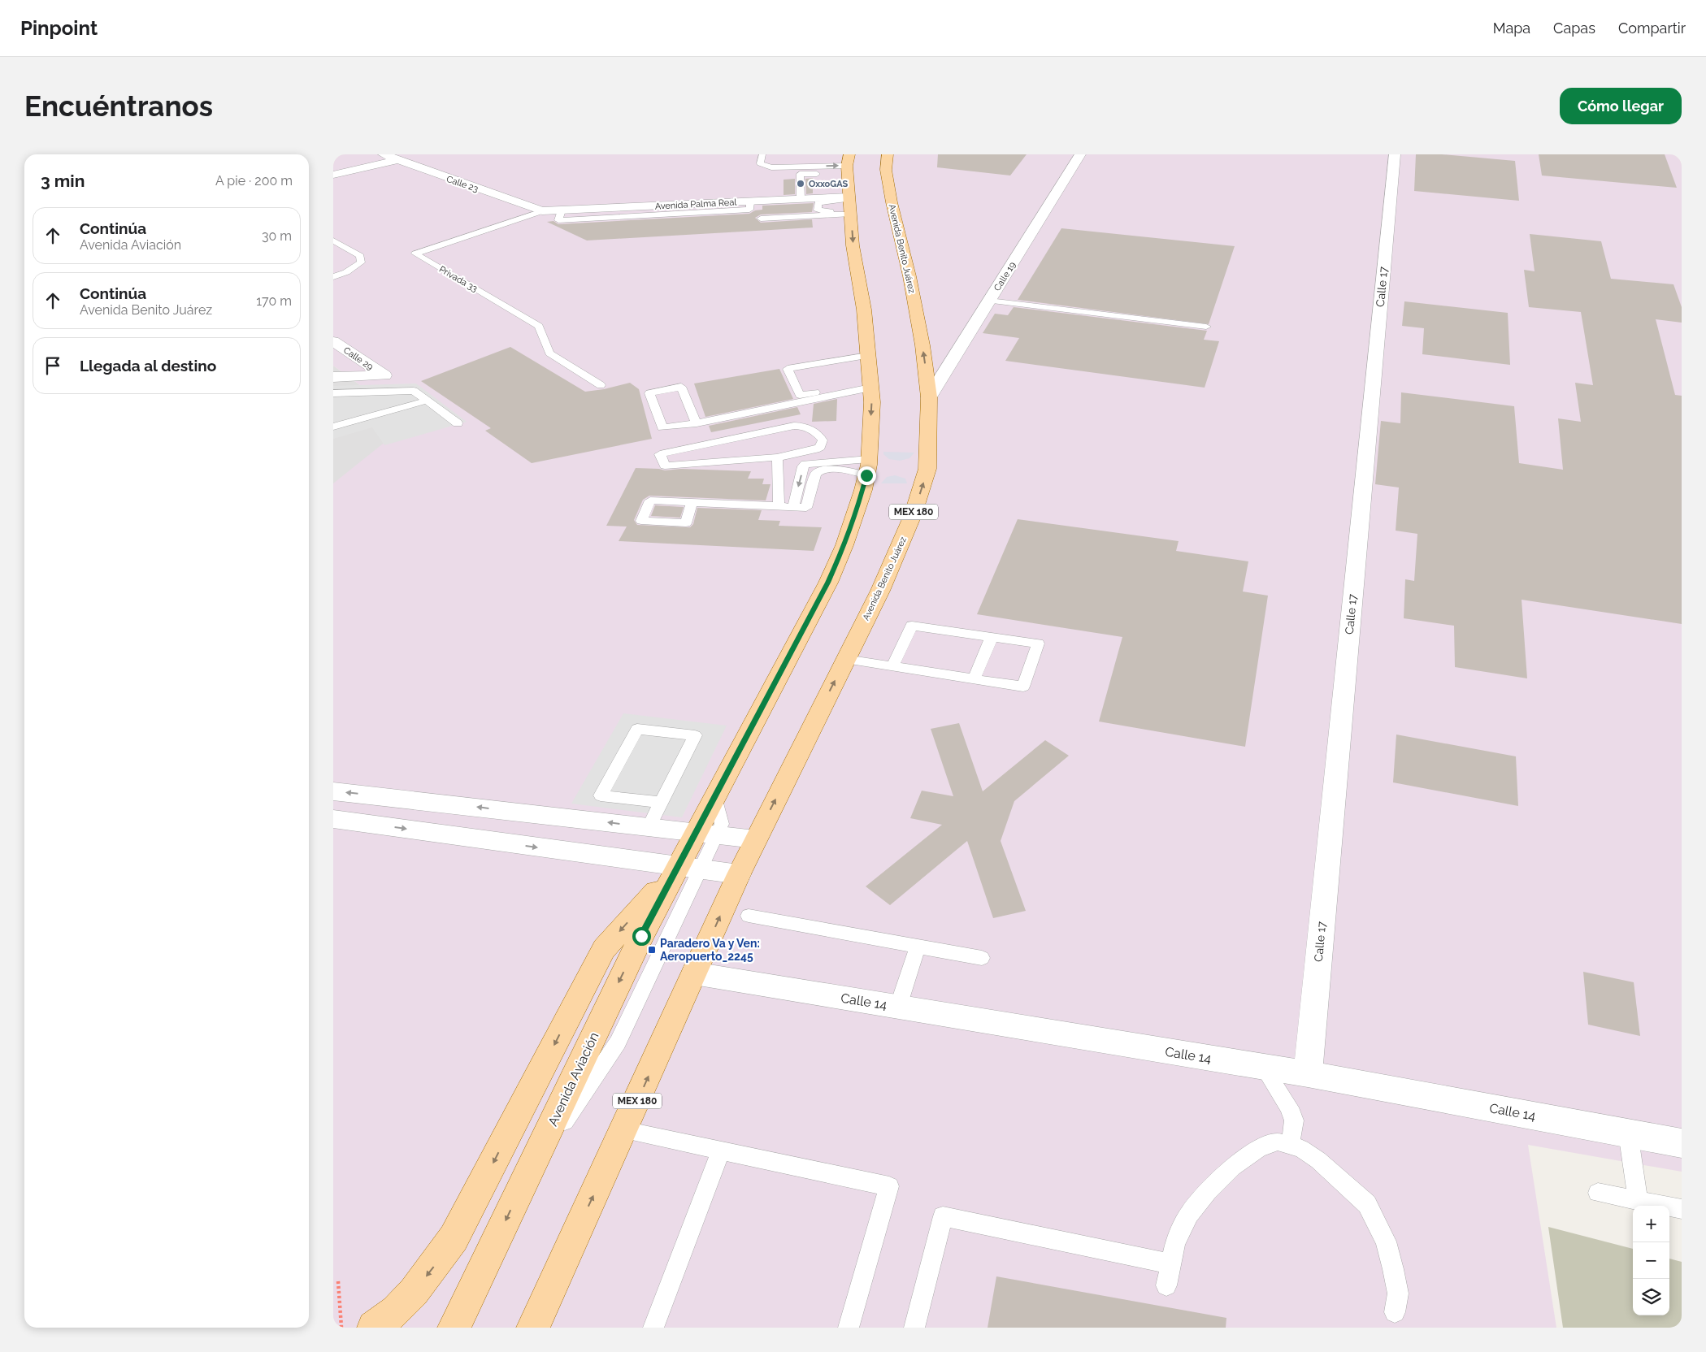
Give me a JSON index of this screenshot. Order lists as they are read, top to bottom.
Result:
{
  "streets": {
    "main road": ["Avenida Benito Juárez", "MEX 180", "Avenida Aviación"],
    "street": [
      "Calle 23",
      "Avenida Palma Real",
      "Calle 19",
      "Calle 17",
      "Calle 29",
      "Calle 14"
    ],
    "lane": ["Privada 33"]
  },
  "crossings": [
    ["Calle 23", "Avenida Palma Real"],
    ["Calle 23", "Privada 33"],
    ["Avenida Palma Real", "Privada 33"],
    ["Avenida Benito Juárez", "Calle 19"],
    ["Avenida Benito Juárez", "MEX 180"],
    ["Calle 17", "Calle 14"],
    ["MEX 180", "Calle 14"]
  ],
  "places": {
    "other": ["OxxoGAS"],
    "transit": ["Paradero Va y Ven: Aeropuerto_2245"]
  },
  "page": {
    "header": "Pinpoint",
    "nav": ["Mapa", "Capas", "Compartir"],
    "buttons": "Cómo llegar",
    "title": "Encuéntranos",
    "heading": ["3 min", "A pie · 200 m"],
    "list": [
      ["Continúa", "Avenida Aviación", "30 m"],
      ["Continúa", "Avenida Benito Juárez", "170 m"],
      "Llegada al destino"
    ],
    "map_buttons": ["+", "−"]
  }
}
